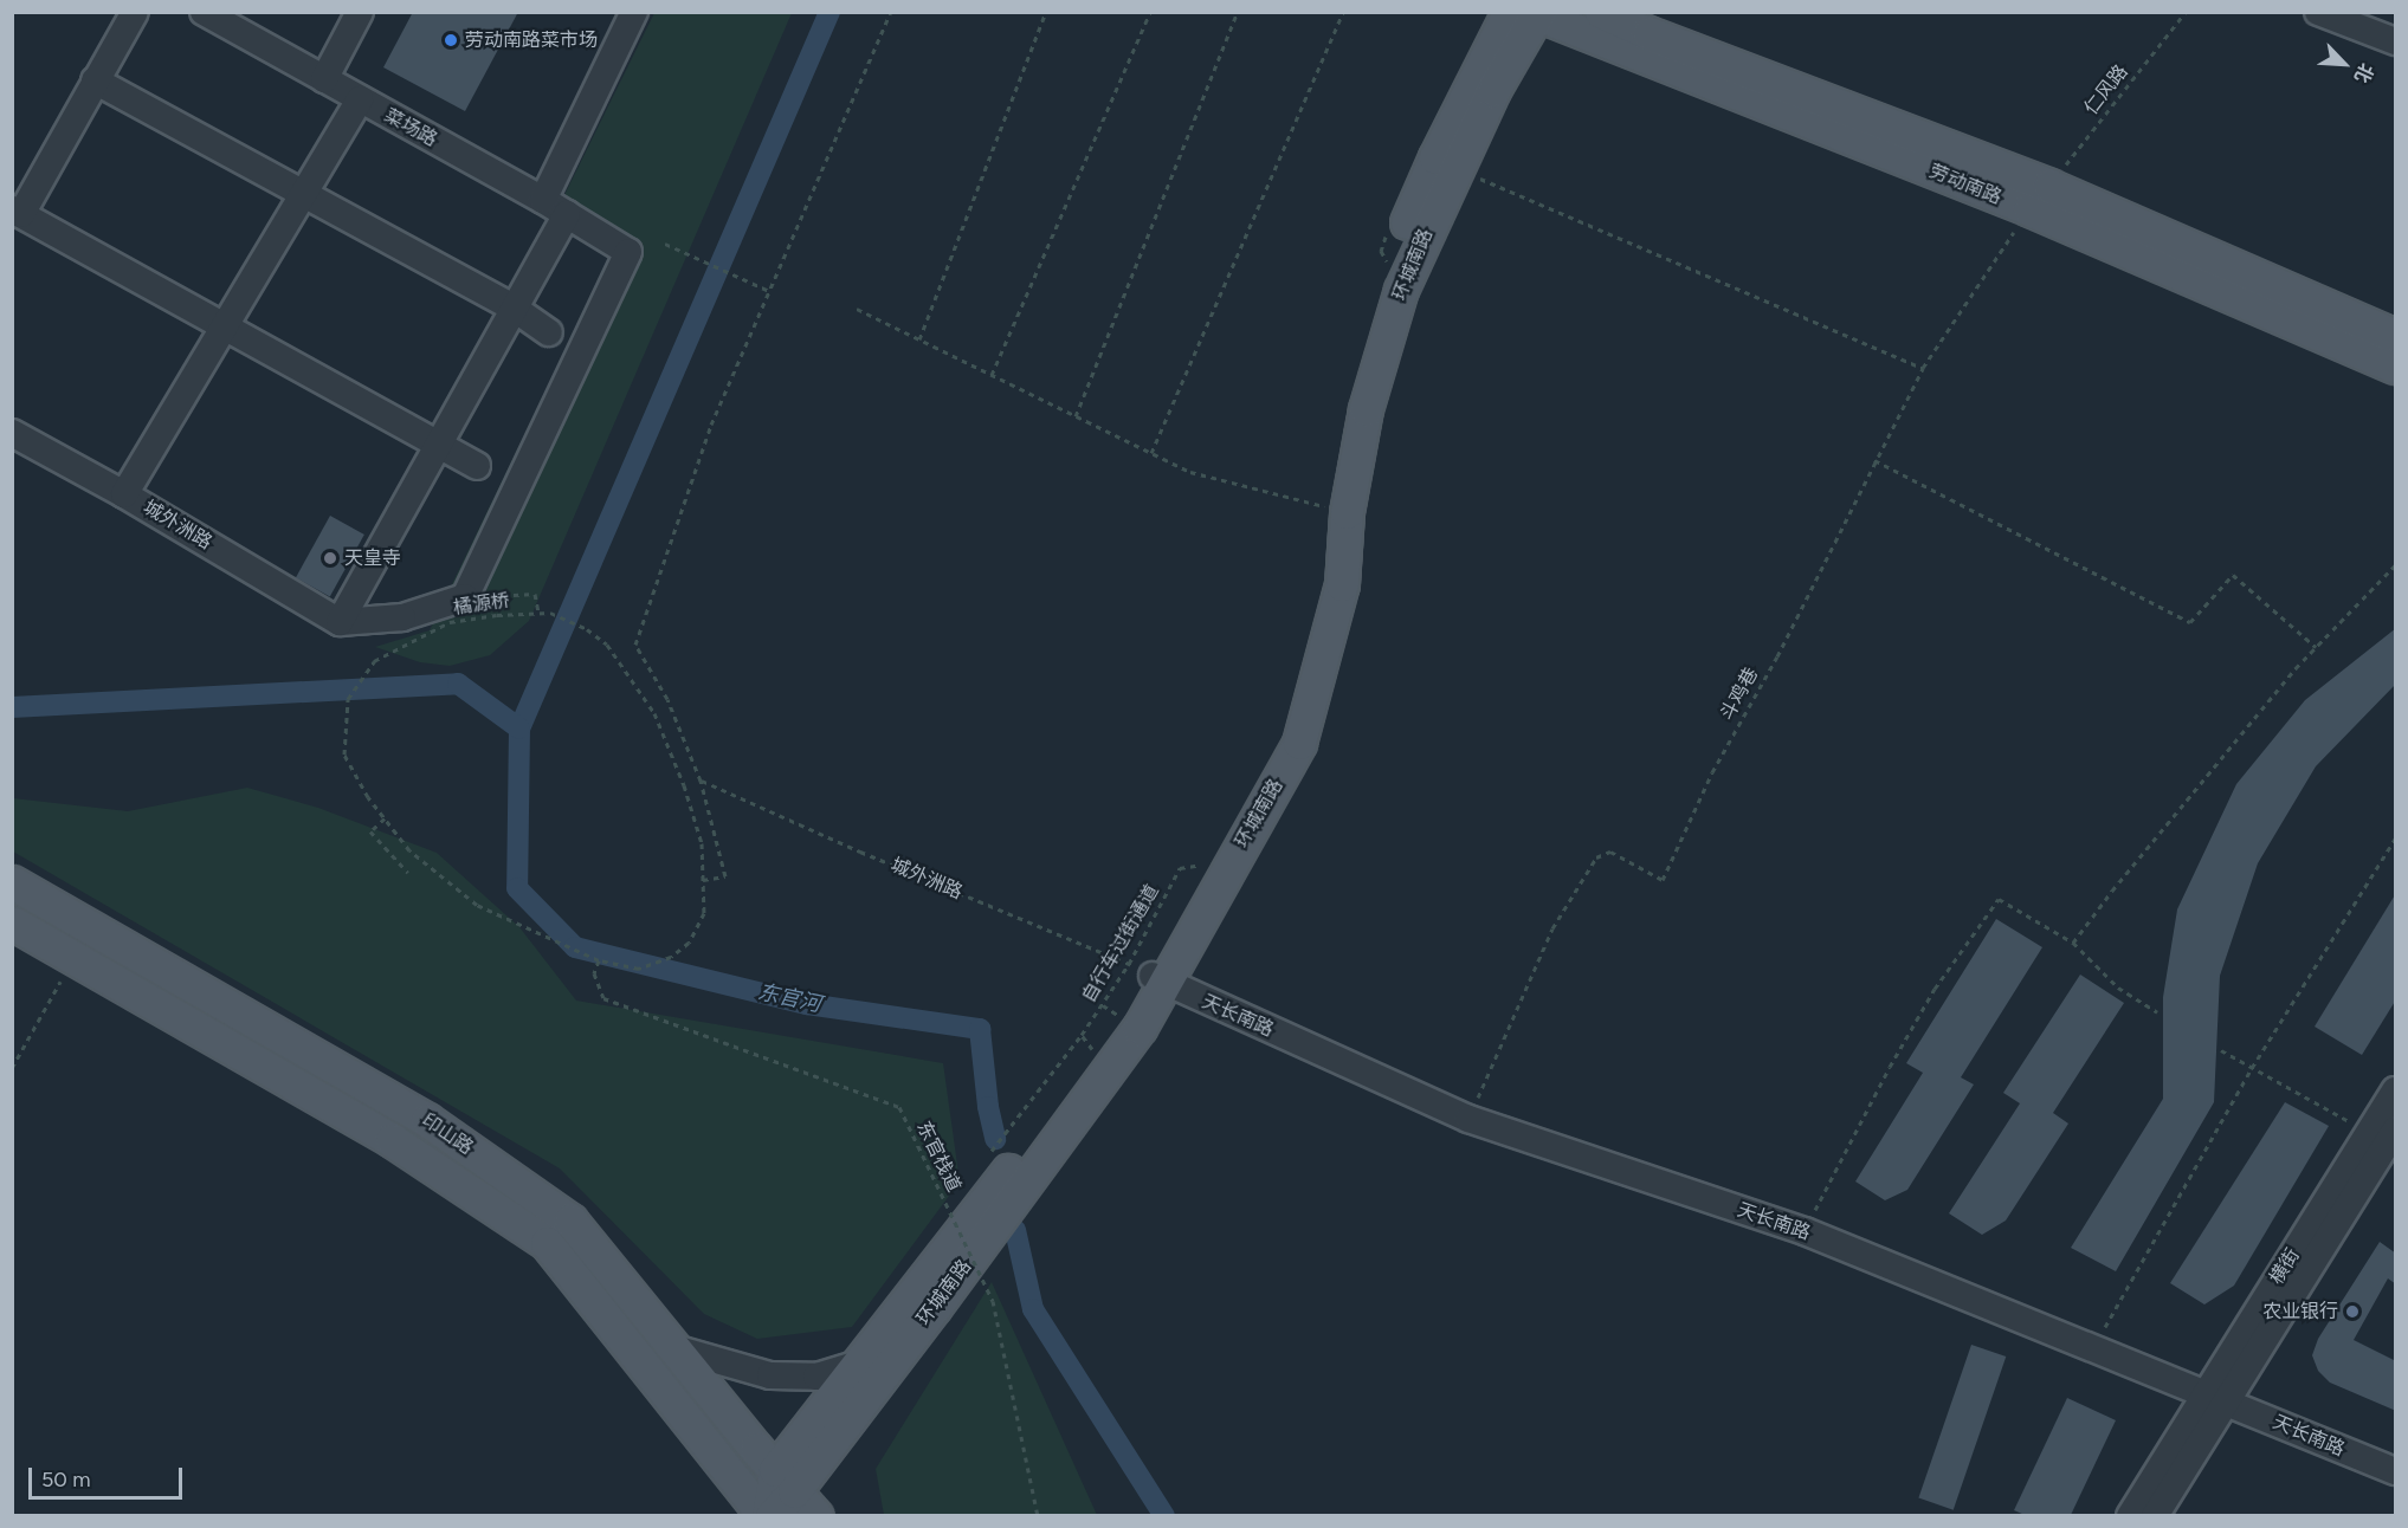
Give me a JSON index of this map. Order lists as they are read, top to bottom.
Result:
{
  "streets": {
    "main road": ["劳动南路", "环城南路", "印山路"],
    "street": [
      "菜场路",
      "城外洲路",
      "天长南路",
      "横街"
    ],
    "path": [
      "仁风路",
      "橘源桥",
      "斗鸡巷",
      "自行车过街通道",
      "东官栈道"
    ]
  },
  "crossings": [
    ["仁风路", "劳动南路"],
    ["仁风路", "斗鸡巷"],
    ["劳动南路", "环城南路"],
    ["劳动南路", "斗鸡巷"],
    ["环城南路", "城外洲路"],
    ["环城南路", "自行车过街通道"],
    ["环城南路", "天长南路"],
    ["环城南路", "印山路"],
    ["城外洲路", "自行车过街通道"],
    ["城外洲路", "天长南路"],
    ["橘源桥", "东官栈道"],
    ["斗鸡巷", "天长南路"],
    ["自行车过街通道", "天长南路"],
    ["天长南路", "横街"]
  ],
  "water": ["东官河"],
  "places": ["劳动南路菜市场", "天皇寺", "农业银行"],
  "scale_bar": "50 m",
  "north": "bottom right"
}
